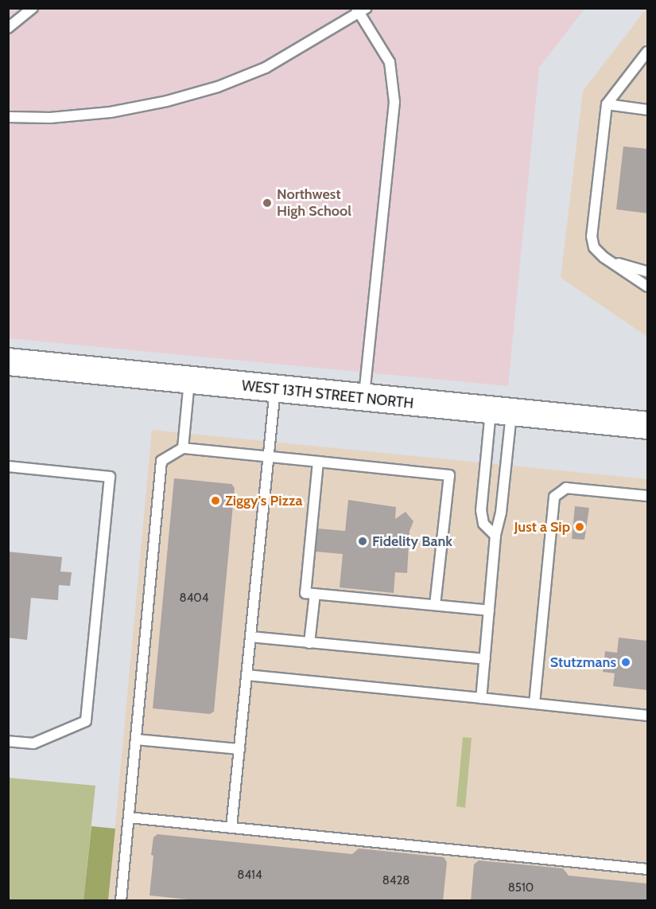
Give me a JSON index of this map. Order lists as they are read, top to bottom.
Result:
{
  "streets": {
    "street": ["WEST 13TH STREET NORTH"]
  },
  "places": [
    "Northwest High School",
    "Ziggy's Pizza",
    "Just a Sip",
    "Fidelity Bank",
    "Stutzmans"
  ],
  "house_numbers": [
    "8404",
    "8414",
    "8428",
    "8510"
  ]
}
